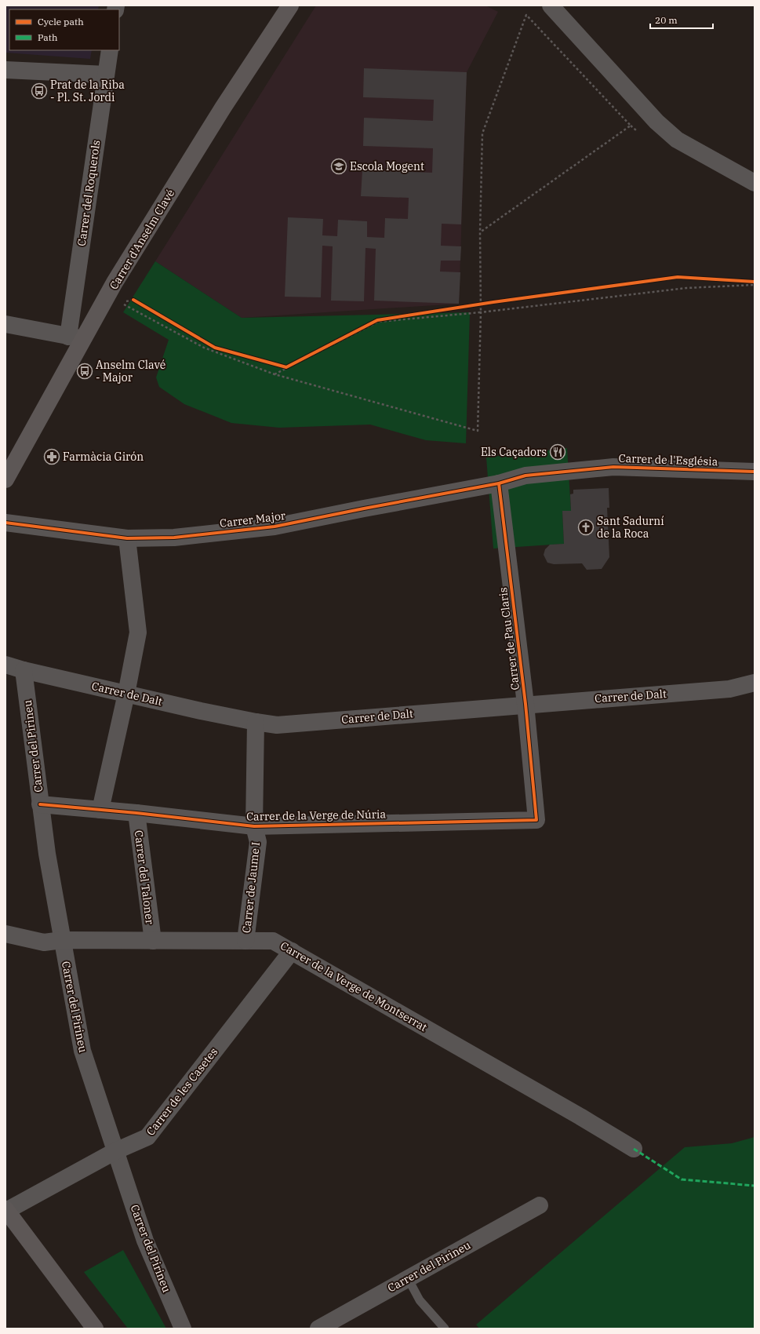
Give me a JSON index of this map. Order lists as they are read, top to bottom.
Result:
{
  "streets": {
    "street": [
      "Carrer del Roquerols",
      "Carrer d'Anselm Clavé",
      "Carrer de l'Església",
      "Carrer Major",
      "Carrer de Pau Claris",
      "Carrer de Dalt",
      "Carrer del Pirineu",
      "Carrer de la Verge de Núria",
      "Carrer del Taloner",
      "Carrer de Jaume I",
      "Carrer de la Verge de Montserrat",
      "Carrer de les Casetes"
    ]
  },
  "crossings": [
    ["Carrer del Roquerols", "Carrer d'Anselm Clavé"],
    ["Carrer de l'Església", "Carrer Major"],
    ["Carrer de l'Església", "Carrer de Pau Claris"],
    ["Carrer Major", "Carrer de Pau Claris"],
    ["Carrer de Pau Claris", "Carrer de Dalt"],
    ["Carrer de Pau Claris", "Carrer de la Verge de Núria"],
    ["Carrer de Dalt", "Carrer del Pirineu"],
    ["Carrer de Dalt", "Carrer de Jaume I"],
    ["Carrer del Pirineu", "Carrer de la Verge de Núria"],
    ["Carrer del Pirineu", "Carrer de la Verge de Montserrat"],
    ["Carrer del Pirineu", "Carrer de les Casetes"],
    ["Carrer de la Verge de Núria", "Carrer del Taloner"],
    ["Carrer de la Verge de Núria", "Carrer de Jaume I"],
    ["Carrer del Taloner", "Carrer de la Verge de Montserrat"],
    ["Carrer de Jaume I", "Carrer de la Verge de Montserrat"],
    ["Carrer de la Verge de Montserrat", "Carrer de les Casetes"]
  ],
  "places": {
    "bus stop": ["Prat de la Riba - Pl. St. Jordi", "Anselm Clavé - Major"],
    "school or university": ["Escola Mogent"],
    "restaurant": ["Els Caçadors"],
    "pharmacy": ["Farmàcia Girón"],
    "church": ["Sant Sadurní de la Roca"]
  },
  "legend": ["Cycle path", "Path"],
  "scale_bar": "20 m"
}
